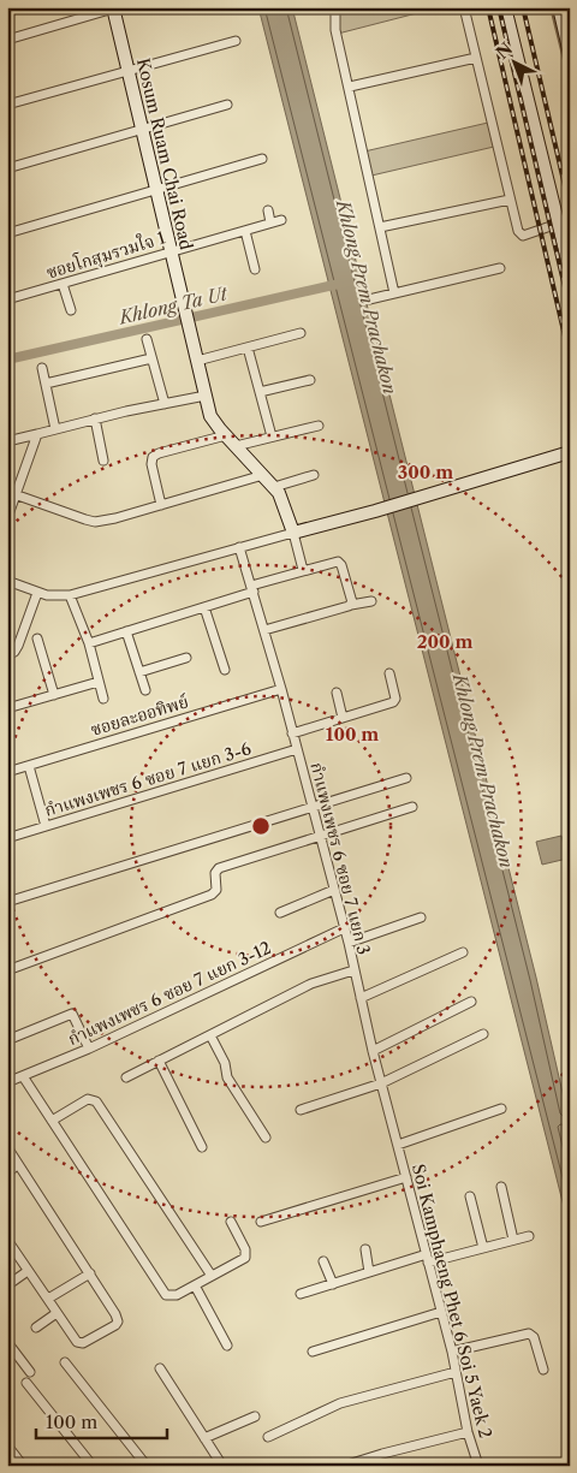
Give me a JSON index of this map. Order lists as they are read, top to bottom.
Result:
{
  "streets": {
    "street": [
      "Kosum Ruam Chai Road",
      "ซอยโกสุมรวมใจ 1",
      "ซอยละออทิพย์",
      "กำแพงเพชร 6 ซอย 7 แยก 3-6",
      "กำแพงเพชร 6 ซอย 7 แยก 3",
      "กำแพงเพชร 6 ซอย 7 แยก 3-12",
      "Soi Kamphaeng Phet 6 Soi 5 Yaek 2"
    ]
  },
  "crossings": [
    ["Kosum Ruam Chai Road", "ซอยโกสุมรวมใจ 1"],
    ["ซอยละออทิพย์", "กำแพงเพชร 6 ซอย 7 แยก 3"],
    ["กำแพงเพชร 6 ซอย 7 แยก 3-6", "กำแพงเพชร 6 ซอย 7 แยก 3"],
    ["กำแพงเพชร 6 ซอย 7 แยก 3", "กำแพงเพชร 6 ซอย 7 แยก 3-12"],
    ["กำแพงเพชร 6 ซอย 7 แยก 3", "Soi Kamphaeng Phet 6 Soi 5 Yaek 2"]
  ],
  "water": ["Khlong Prem Prachakon", "Khlong Ta Ut"],
  "scale_bar": "100 m",
  "north": "top left",
  "rings": ["300 m", "200 m", "100 m"]
}
